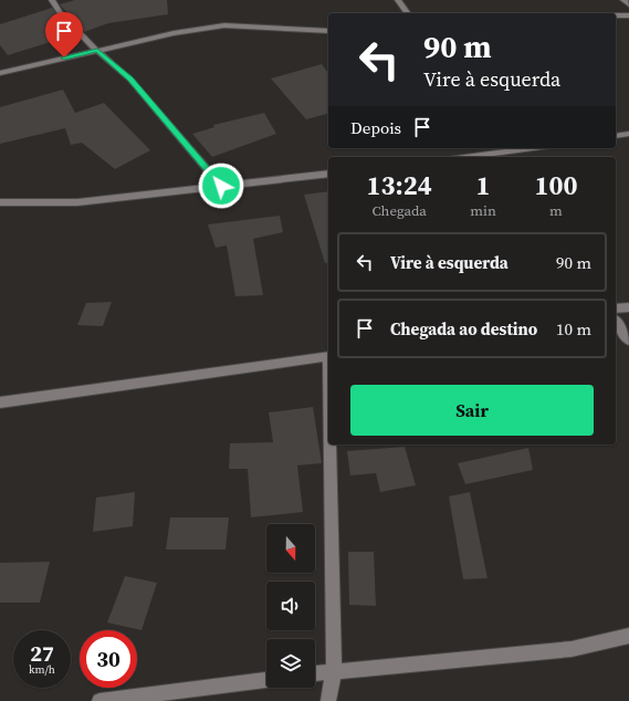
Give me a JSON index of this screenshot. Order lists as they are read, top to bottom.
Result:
{
  "north": "bottom",
  "page": {
    "turn": ["90 m", "Vire à esquerda"],
    "then": "Depois",
    "eta": [
      "13:24",
      "Chegada",
      "1",
      "min",
      "100",
      "m"
    ],
    "list": [
      {
        "name": "Vire à esquerda",
        "value": "90 m"
      },
      {
        "name": "Chegada ao destino",
        "value": "10 m"
      }
    ],
    "buttons": "Sair",
    "speed": "27 km/h",
    "limit": "30"
  }
}
